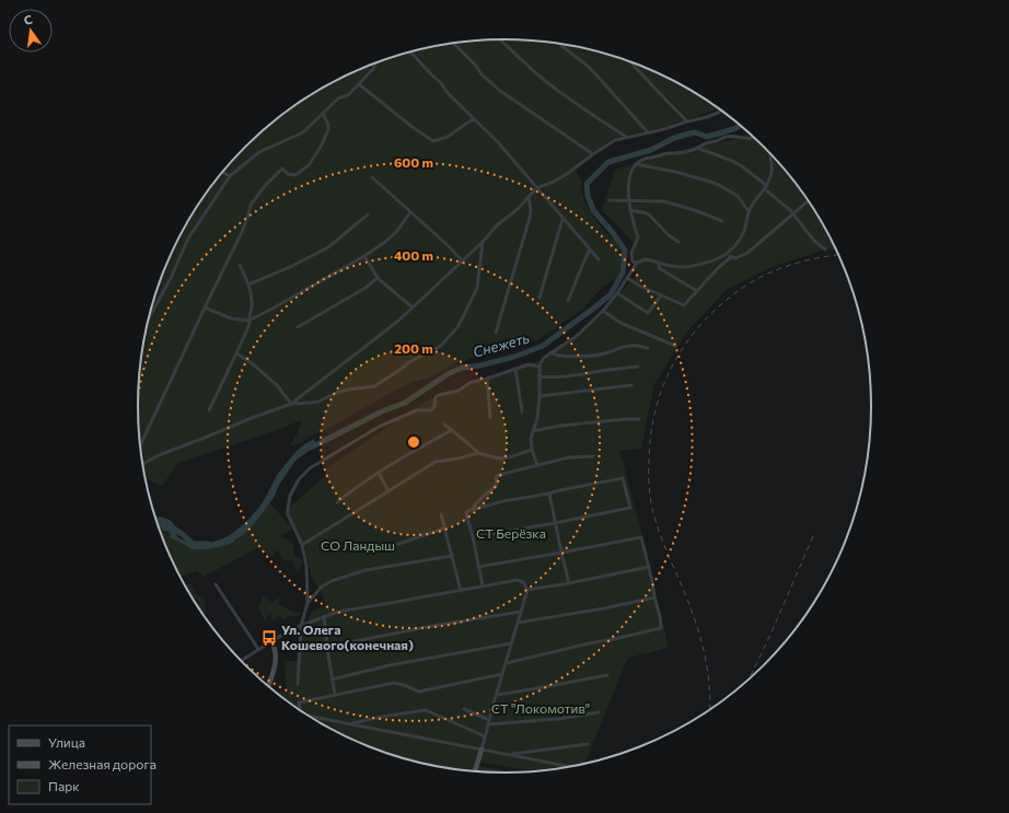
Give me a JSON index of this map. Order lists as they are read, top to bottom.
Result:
{
  "water": ["Снежеть"],
  "parks": ["СТ Берёзка", "СО Ландыш", "СТ \"Локомотив\""],
  "places": {
    "bus stop": ["Ул. Олега Кошевого(конечная)"]
  },
  "legend": ["Улица", "Железная дорога", "Парк"],
  "north": "top",
  "rings": ["600 m", "400 m", "200 m"]
}
